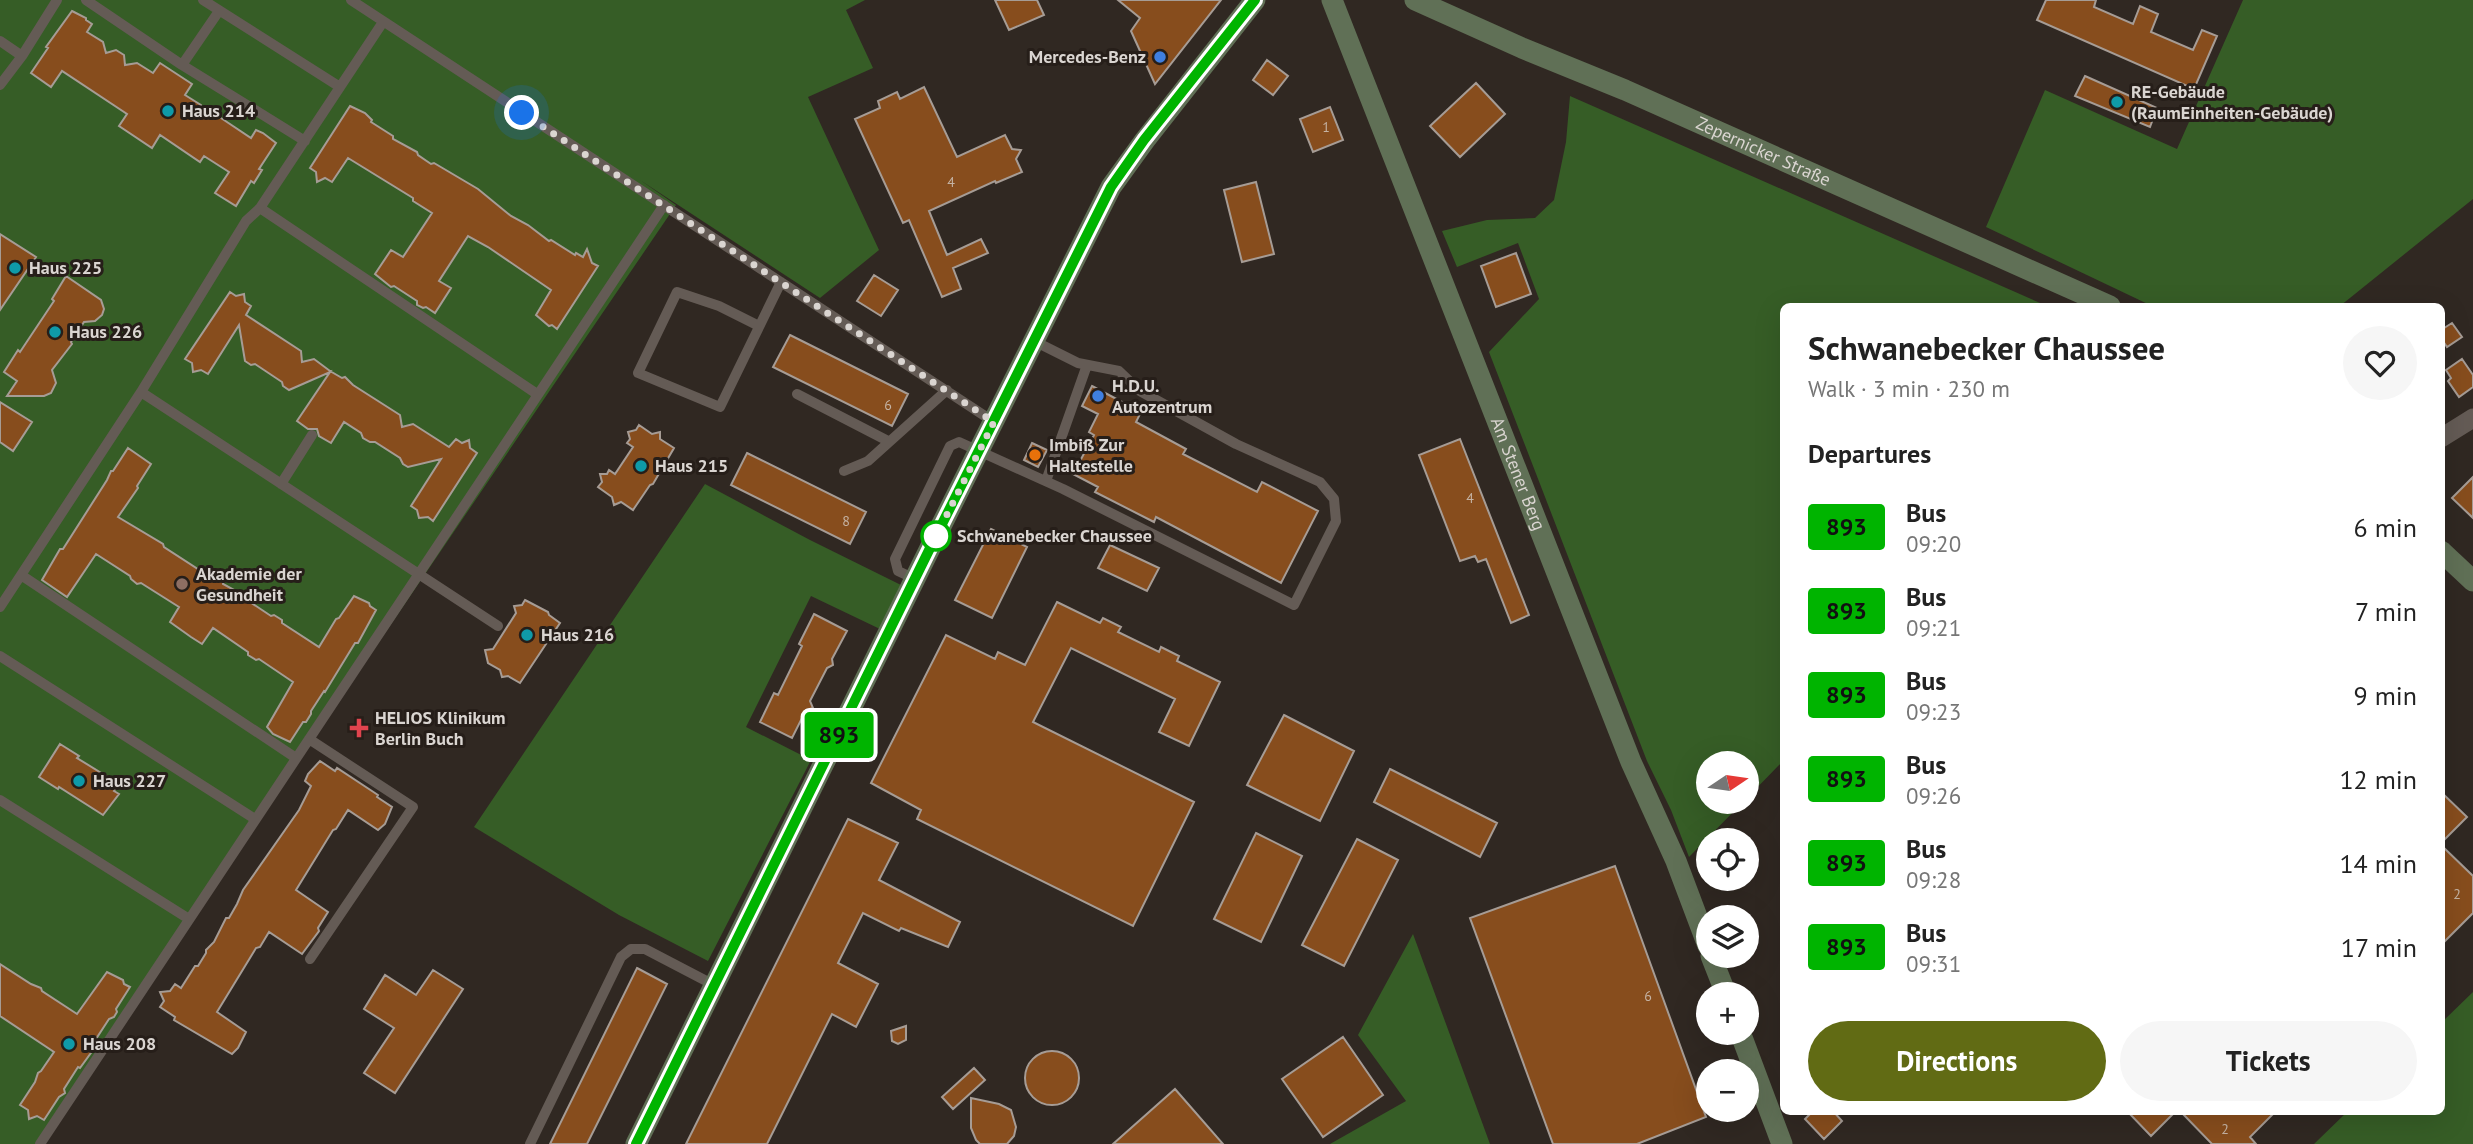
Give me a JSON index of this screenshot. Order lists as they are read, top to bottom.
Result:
{
  "streets": {
    "main road": ["Zepernicker Straße", "Am Stener Berg"]
  },
  "places": {
    "other": [
      "Mercedes-Benz",
      "RE-Gebäude (RaumEinheiten-Gebäude)",
      "Haus 214",
      "Haus 225",
      "Haus 226",
      "H.D.U. Autozentrum",
      "Imbiß Zur Haltestelle",
      "Haus 215",
      "Schwanebecker Chaussee",
      "Akademie der Gesundheit",
      "Haus 216",
      "Haus 227",
      "Haus 208"
    ],
    "health": ["HELIOS Klinikum Berlin Buch"]
  },
  "lines": ["bus line 893"],
  "house_numbers": [
    "1",
    "4",
    "6",
    "4",
    "8",
    "2",
    "6",
    "2"
  ],
  "north": "right",
  "page": {
    "on_map": "893",
    "heading": [
      ["Schwanebecker Chaussee", "Walk · 3 min · 230 m"],
      "Departures"
    ],
    "list": [
      {
        "mark": "893",
        "name": "Bus",
        "note": "09:20",
        "value": "6 min"
      },
      {
        "mark": "893",
        "name": "Bus",
        "note": "09:21",
        "value": "7 min"
      },
      {
        "mark": "893",
        "name": "Bus",
        "note": "09:23",
        "value": "9 min"
      },
      {
        "mark": "893",
        "name": "Bus",
        "note": "09:26",
        "value": "12 min"
      },
      {
        "mark": "893",
        "name": "Bus",
        "note": "09:28",
        "value": "14 min"
      },
      {
        "mark": "893",
        "name": "Bus",
        "note": "09:31",
        "value": "17 min"
      }
    ],
    "map_buttons": ["+", "−"],
    "buttons": ["Directions", "Tickets"]
  }
}
